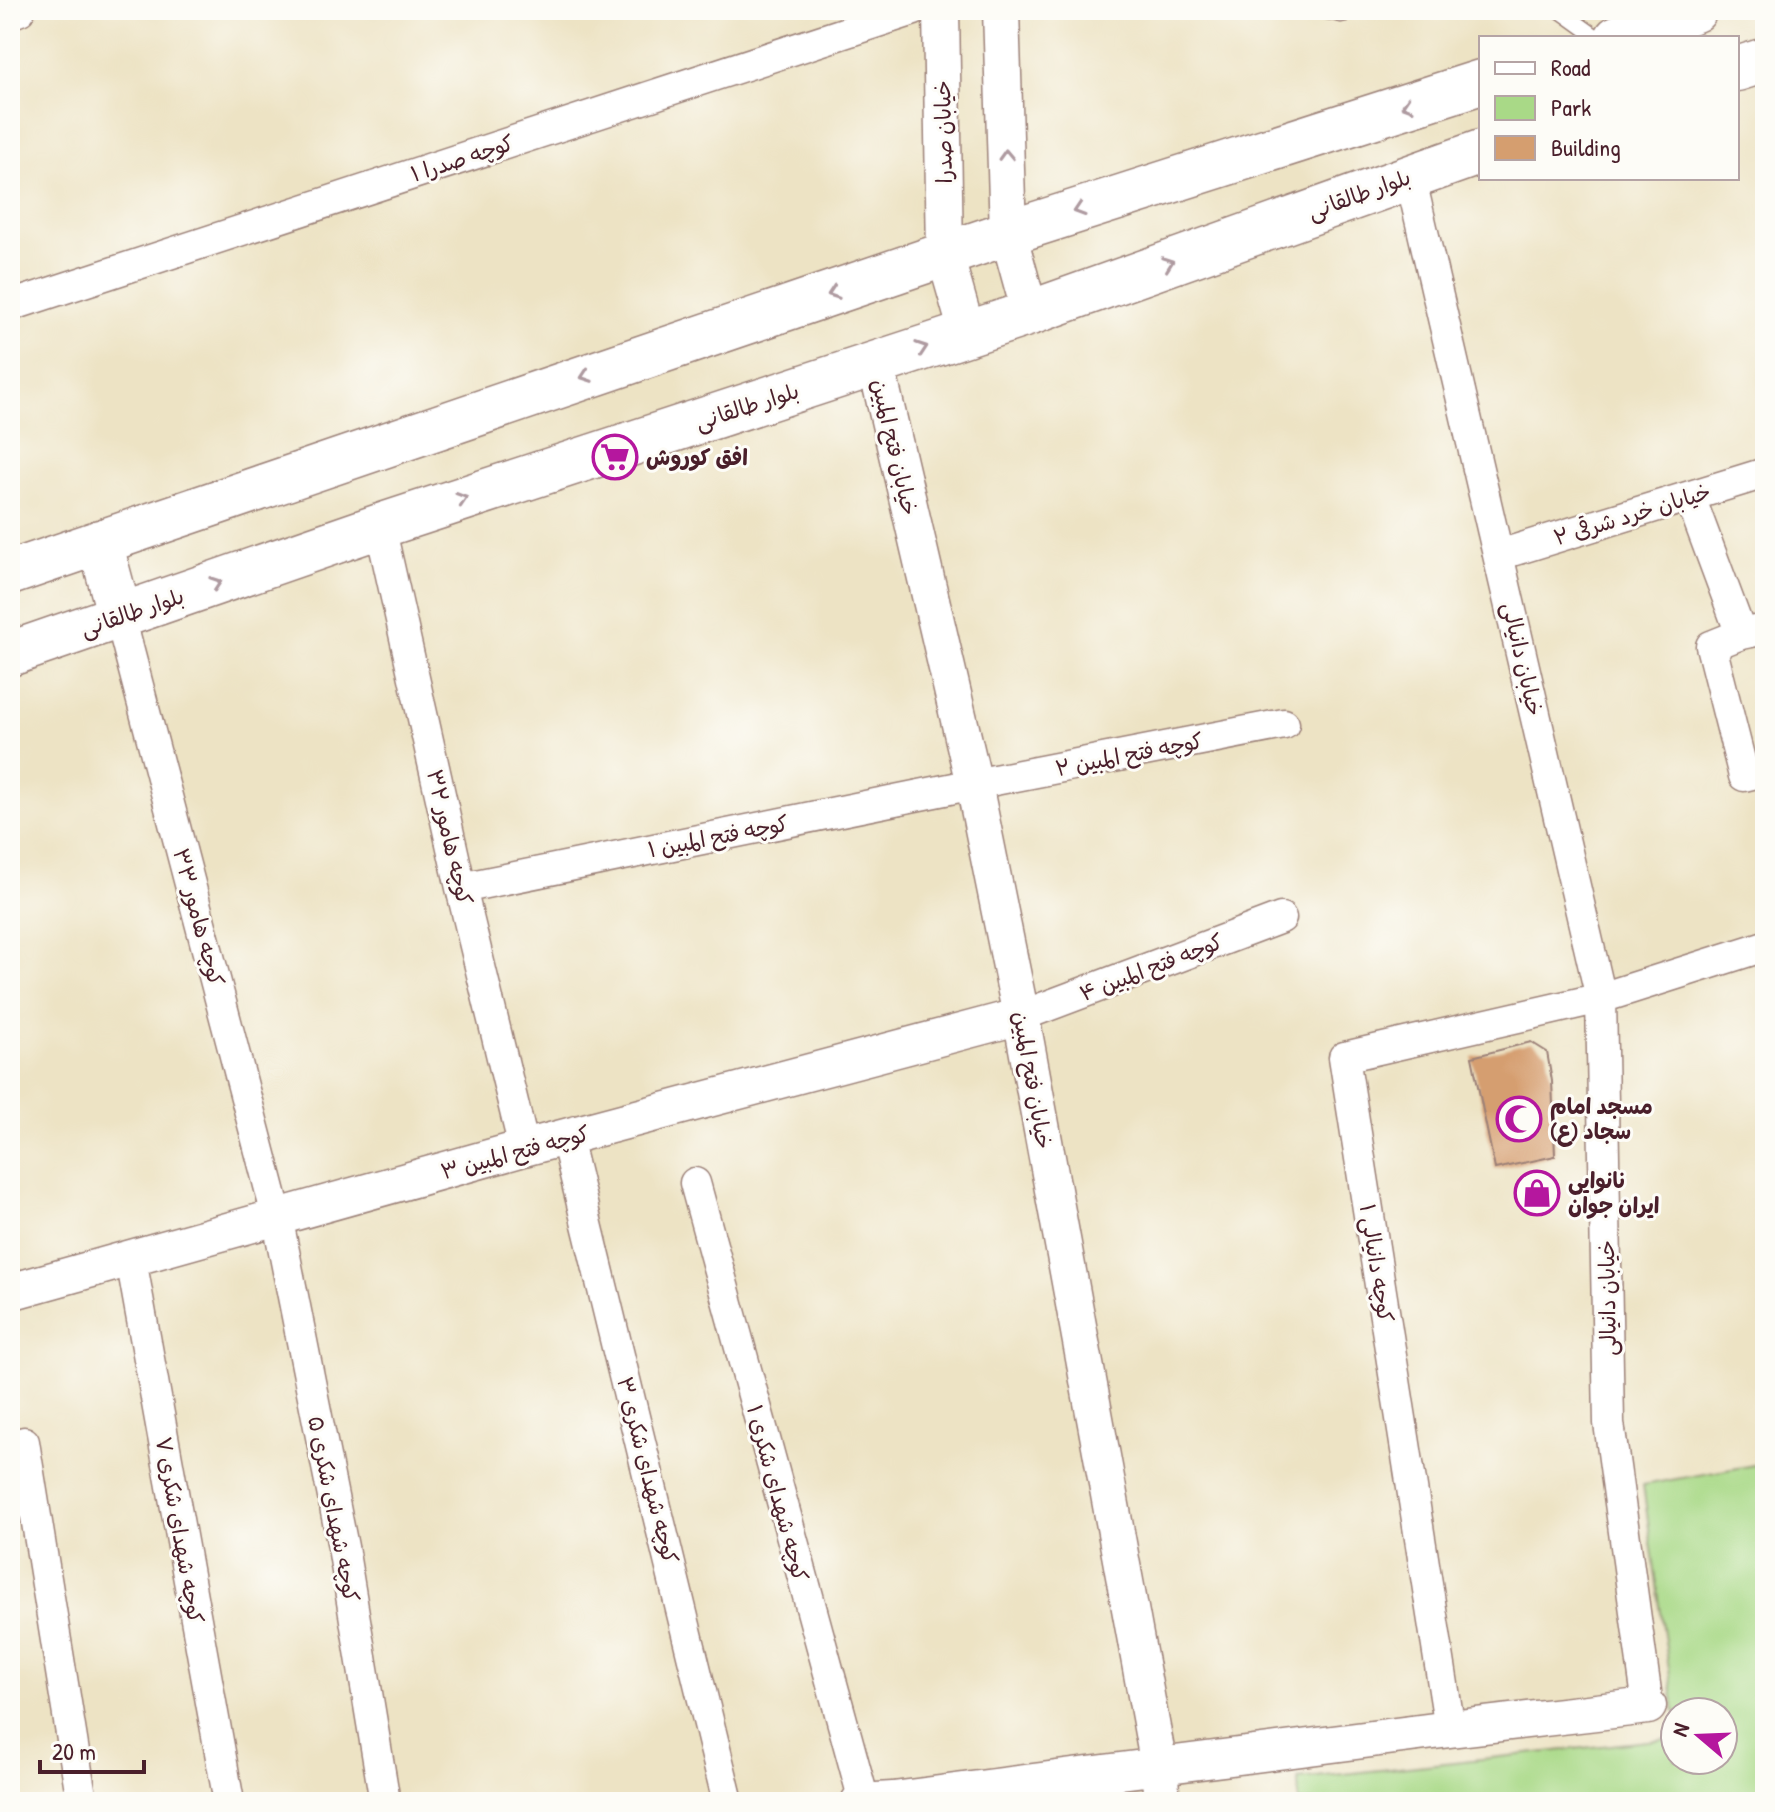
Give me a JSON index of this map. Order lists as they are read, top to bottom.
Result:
{
  "streets": {
    "main road": ["بلوار طالقانی"],
    "street": [
      "خیابان صدرا",
      "کوچه صدرا ۱",
      "خیابان فتح المبین",
      "خیابان خرد شرقی ۲",
      "خیابان دانیالی",
      "کوچه فتح المبین ۲",
      "کوچه فتح المبین ۱",
      "کوچه هامور ۳۲",
      "کوچه هامور ۳۳",
      "کوچه فتح المبین ۴",
      "کوچه فتح المبین ۳",
      "کوچه دانیالی ۱",
      "کوچه شهدای شکری ۳",
      "کوچه شهدای شکری ۱",
      "کوچه شهدای شکری ۵",
      "کوچه شهدای شکری ۷"
    ]
  },
  "crossings": [
    ["خیابان صدرا", "بلوار طالقانی"],
    ["بلوار طالقانی", "خیابان فتح المبین"],
    ["بلوار طالقانی", "خیابان دانیالی"],
    ["بلوار طالقانی", "کوچه هامور ۳۲"],
    ["بلوار طالقانی", "کوچه هامور ۳۳"],
    ["خیابان فتح المبین", "خیابان دانیالی"],
    ["خیابان فتح المبین", "کوچه فتح المبین ۲"],
    ["خیابان فتح المبین", "کوچه فتح المبین ۱"],
    ["خیابان فتح المبین", "کوچه فتح المبین ۴"],
    ["خیابان فتح المبین", "کوچه فتح المبین ۳"],
    ["خیابان خرد شرقی ۲", "خیابان دانیالی"],
    ["خیابان دانیالی", "کوچه دانیالی ۱"],
    ["خیابان دانیالی", "کوچه شهدای شکری ۱"],
    ["کوچه فتح المبین ۲", "کوچه فتح المبین ۱"],
    ["کوچه فتح المبین ۱", "کوچه هامور ۳۲"],
    ["کوچه هامور ۳۲", "کوچه فتح المبین ۳"],
    ["کوچه هامور ۳۳", "کوچه فتح المبین ۳"],
    ["کوچه هامور ۳۳", "کوچه شهدای شکری ۵"],
    ["کوچه فتح المبین ۴", "کوچه فتح المبین ۳"],
    ["کوچه فتح المبین ۳", "کوچه شهدای شکری ۳"],
    ["کوچه فتح المبین ۳", "کوچه شهدای شکری ۵"],
    ["کوچه فتح المبین ۳", "کوچه شهدای شکری ۷"]
  ],
  "places": {
    "supermarket": ["افق کوروش"],
    "mosque": ["مسجد امام سجاد (ع)"],
    "shop": ["نانوایی ایران جوان"]
  },
  "legend": ["Road", "Park", "Building"],
  "scale_bar": "20 m",
  "north": "left"
}
